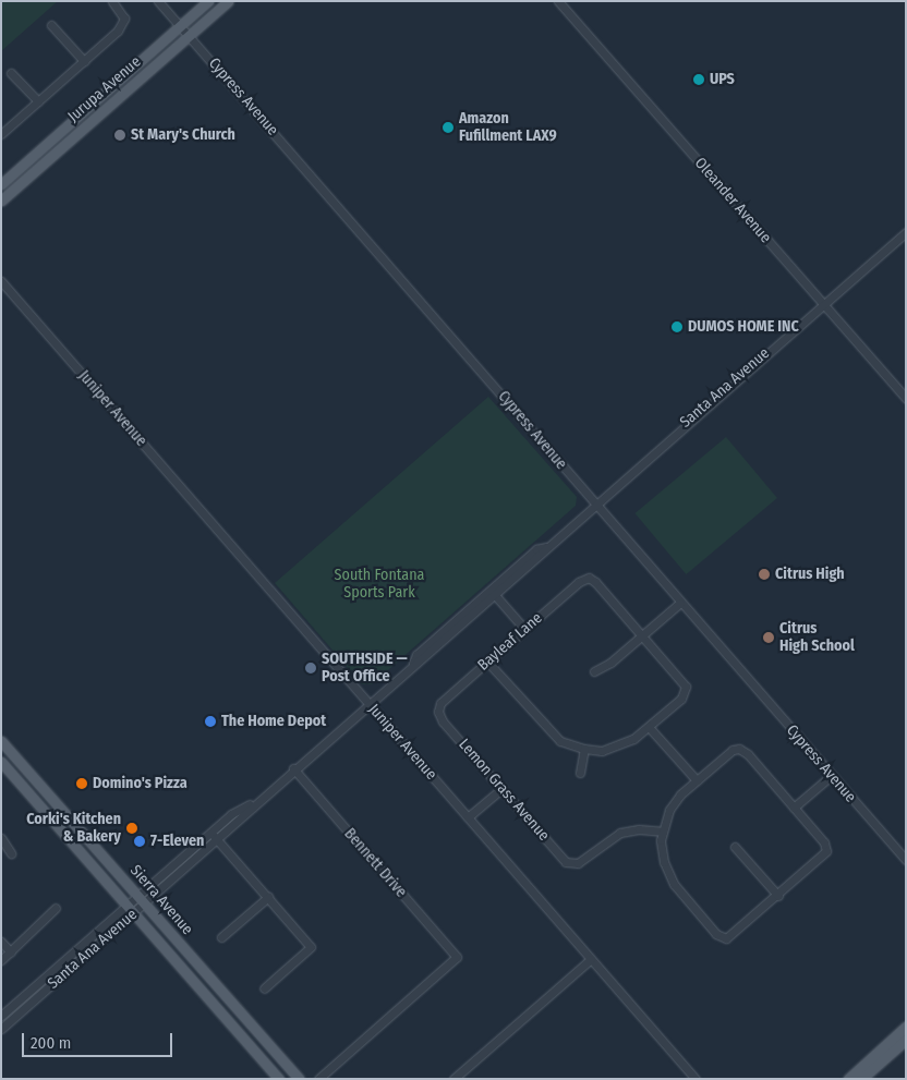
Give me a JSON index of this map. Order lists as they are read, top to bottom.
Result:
{
  "streets": {
    "main road": ["Jurupa Avenue", "Sierra Avenue"],
    "street": [
      "Cypress Avenue",
      "Oleander Avenue",
      "Santa Ana Avenue",
      "Juniper Avenue",
      "Bayleaf Lane",
      "Lemon Grass Avenue",
      "Bennett Drive"
    ]
  },
  "crossings": [
    ["Jurupa Avenue", "Cypress Avenue"],
    ["Cypress Avenue", "Santa Ana Avenue"],
    ["Oleander Avenue", "Santa Ana Avenue"],
    ["Santa Ana Avenue", "Juniper Avenue"],
    ["Santa Ana Avenue", "Bennett Drive"],
    ["Santa Ana Avenue", "Sierra Avenue"],
    ["Bayleaf Lane", "Lemon Grass Avenue"]
  ],
  "parks": ["South Fontana Sports Park"],
  "places": [
    "UPS",
    "Amazon Fufillment LAX9",
    "St Mary's Church",
    "DUMOS HOME INC",
    "Citrus High",
    "Citrus High School",
    "SOUTHSIDE — Post Office",
    "The Home Depot",
    "Domino's Pizza",
    "Corki's Kitchen & Bakery",
    "7-Eleven"
  ],
  "scale_bar": "200 m"
}
